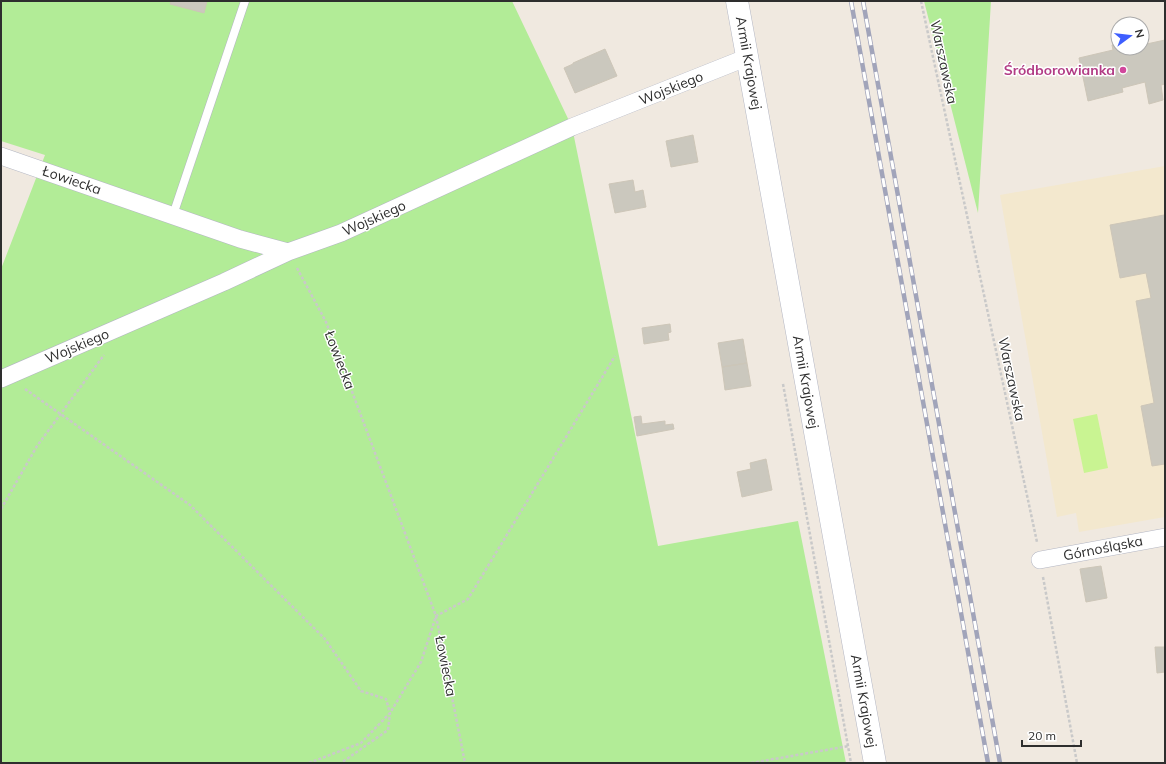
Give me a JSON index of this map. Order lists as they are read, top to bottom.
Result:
{
  "streets": {
    "main road": ["Armii Krajowej"],
    "street": ["Wojskiego", "Łowiecka", "Górnośląska"],
    "path": ["Warszawska"]
  },
  "crossings": [
    ["Warszawska", "Górnośląska"],
    ["Armii Krajowej", "Wojskiego"],
    ["Wojskiego", "Łowiecka"]
  ],
  "places": ["Śródborowianka"],
  "scale_bar": "20 m",
  "north": "right"
}
